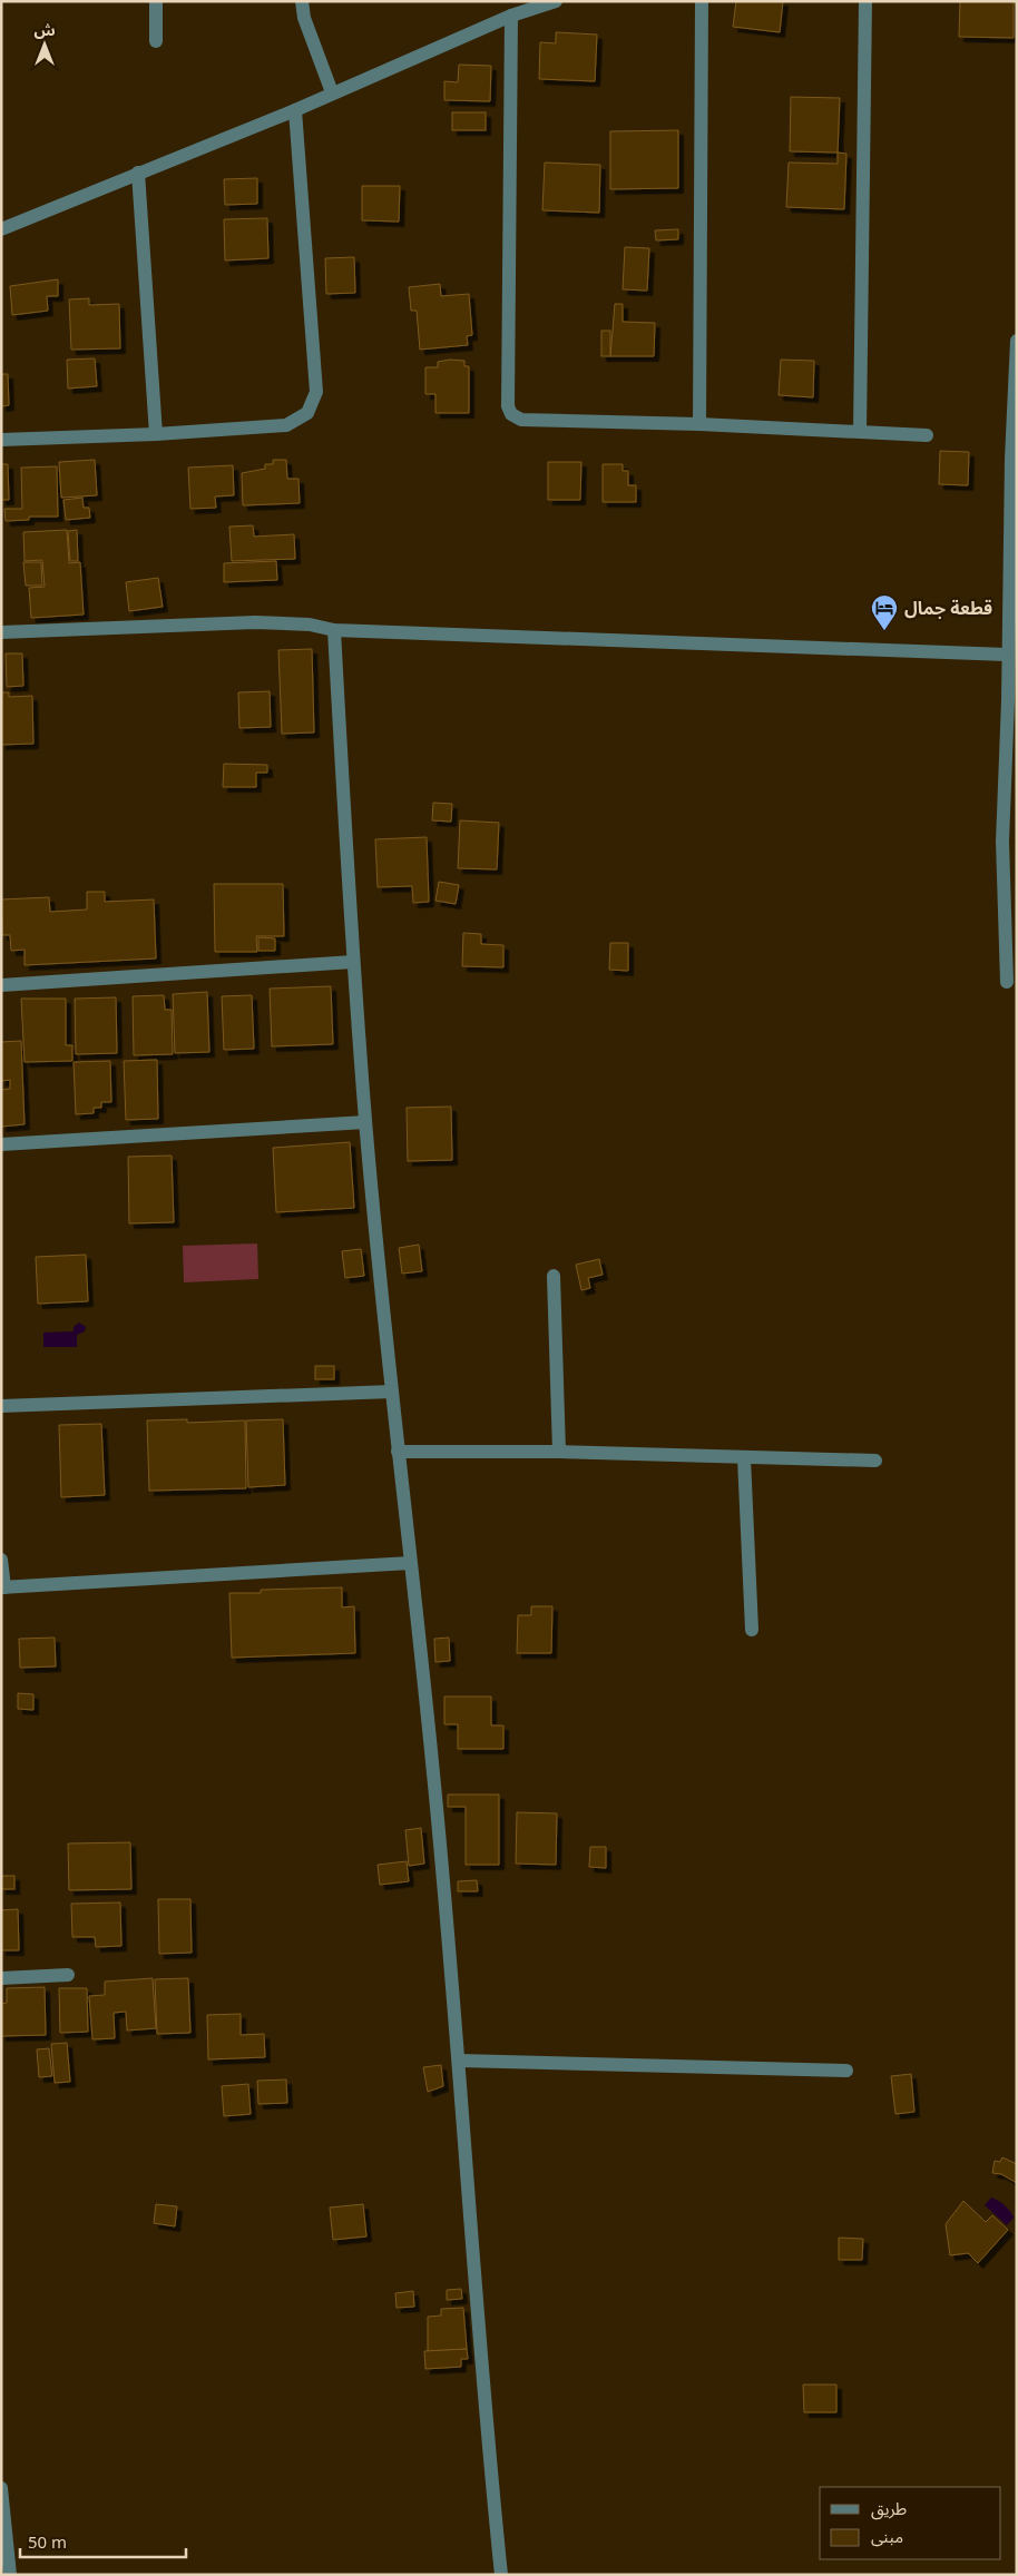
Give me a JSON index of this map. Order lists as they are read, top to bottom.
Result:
{
  "places": {
    "hotel": ["قطعة جمال"]
  },
  "legend": ["طريق", "مبنى"],
  "scale_bar": "50 m",
  "north": "top"
}
